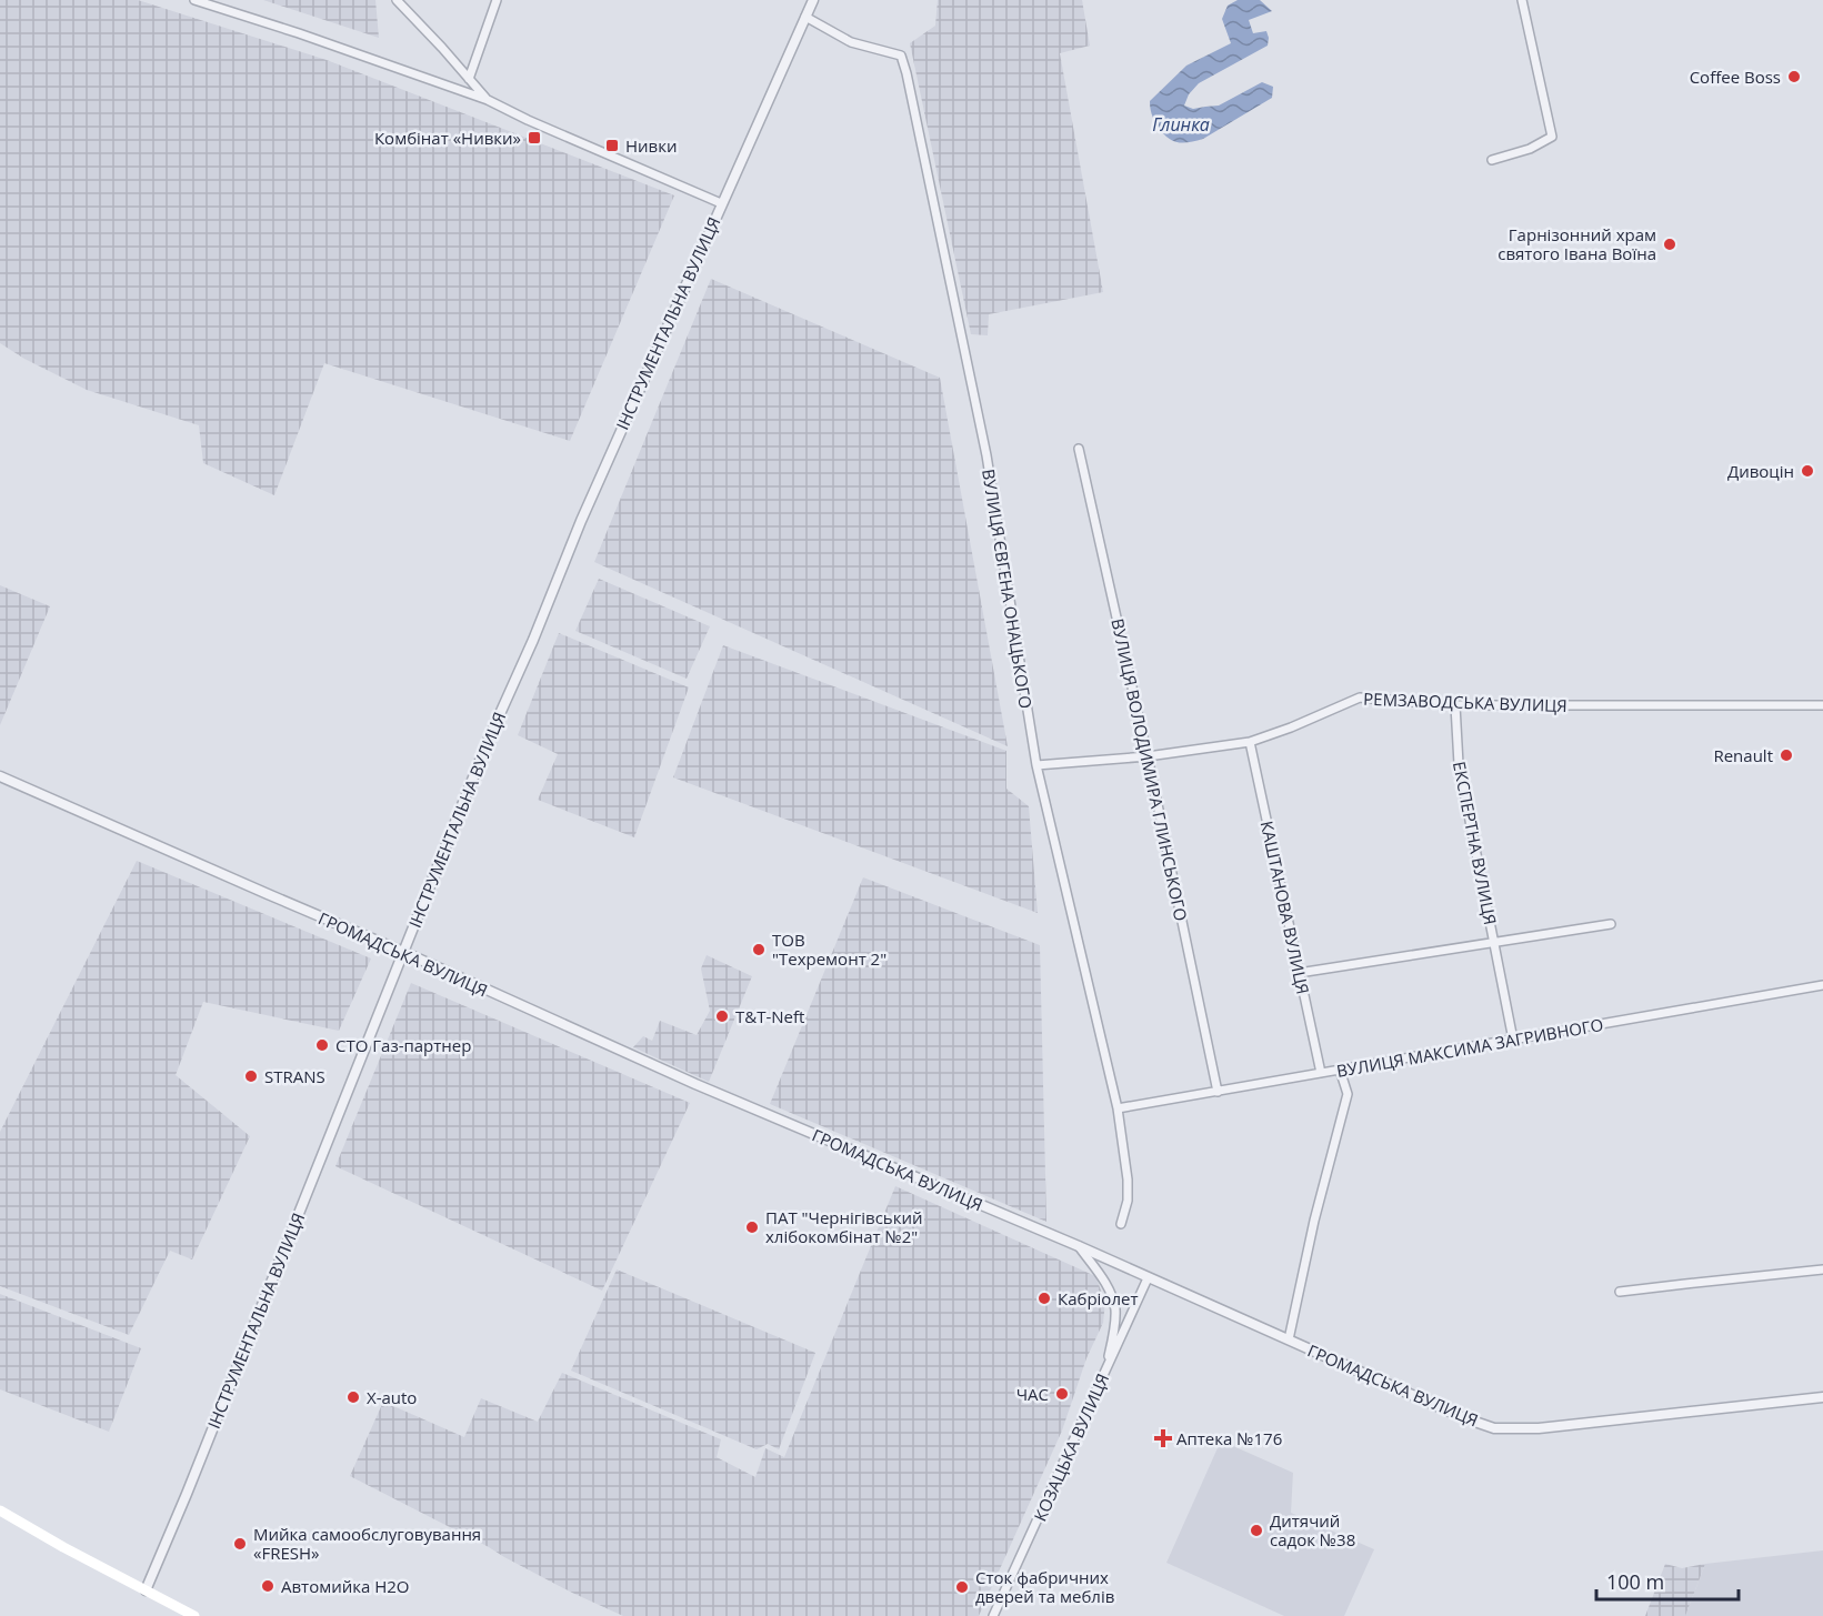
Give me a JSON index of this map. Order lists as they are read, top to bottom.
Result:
{
  "streets": {
    "street": [
      "ІНСТРУМЕНТАЛЬНА ВУЛИЦЯ",
      "ВУЛИЦЯ ЄВГЕНА ОНАЦЬКОГО",
      "РЕМЗАВОДСЬКА ВУЛИЦЯ",
      "ВУЛИЦЯ ВОЛОДИМИРА ГЛИНСЬКОГО",
      "ЕКСПЕРТНА ВУЛИЦЯ",
      "КАШТАНОВА ВУЛИЦЯ",
      "ГРОМАДСЬКА ВУЛИЦЯ",
      "ВУЛИЦЯ МАКСИМА ЗАГРИВНОГО",
      "КОЗАЦЬКА ВУЛИЦЯ"
    ]
  },
  "crossings": [
    ["ІНСТРУМЕНТАЛЬНА ВУЛИЦЯ", "ВУЛИЦЯ ЄВГЕНА ОНАЦЬКОГО"],
    ["ІНСТРУМЕНТАЛЬНА ВУЛИЦЯ", "ГРОМАДСЬКА ВУЛИЦЯ"],
    ["ВУЛИЦЯ ЄВГЕНА ОНАЦЬКОГО", "РЕМЗАВОДСЬКА ВУЛИЦЯ"],
    ["ВУЛИЦЯ ЄВГЕНА ОНАЦЬКОГО", "ВУЛИЦЯ МАКСИМА ЗАГРИВНОГО"],
    ["РЕМЗАВОДСЬКА ВУЛИЦЯ", "ВУЛИЦЯ ВОЛОДИМИРА ГЛИНСЬКОГО"],
    ["РЕМЗАВОДСЬКА ВУЛИЦЯ", "ЕКСПЕРТНА ВУЛИЦЯ"],
    ["РЕМЗАВОДСЬКА ВУЛИЦЯ", "КАШТАНОВА ВУЛИЦЯ"],
    ["ВУЛИЦЯ ВОЛОДИМИРА ГЛИНСЬКОГО", "ВУЛИЦЯ МАКСИМА ЗАГРИВНОГО"],
    ["ЕКСПЕРТНА ВУЛИЦЯ", "КАШТАНОВА ВУЛИЦЯ"],
    ["ЕКСПЕРТНА ВУЛИЦЯ", "ВУЛИЦЯ МАКСИМА ЗАГРИВНОГО"],
    ["КАШТАНОВА ВУЛИЦЯ", "ВУЛИЦЯ МАКСИМА ЗАГРИВНОГО"],
    ["ГРОМАДСЬКА ВУЛИЦЯ", "КОЗАЦЬКА ВУЛИЦЯ"]
  ],
  "water": ["Глинка"],
  "places": {
    "other": [
      "Coffee Boss",
      "Гарнізонний храм святого Івана Воїна",
      "Дивоцін",
      "Renault",
      "ТОВ \"Техремонт 2\"",
      "T&T-Neft",
      "СТО Газ-партнер",
      "STRANS",
      "ПАТ \"Чернігівський хлібокомбінат №2\"",
      "Кабріолет",
      "ЧАС",
      "X-auto",
      "Дитячий садок №38",
      "Мийка самообслуговування «FRESH»",
      "Автомийка H2O",
      "Сток фабричних дверей та меблів"
    ],
    "transit": ["Комбінат «Нивки»", "Нивки"],
    "health": ["Аптека №176"]
  },
  "scale_bar": "100 m"
}
